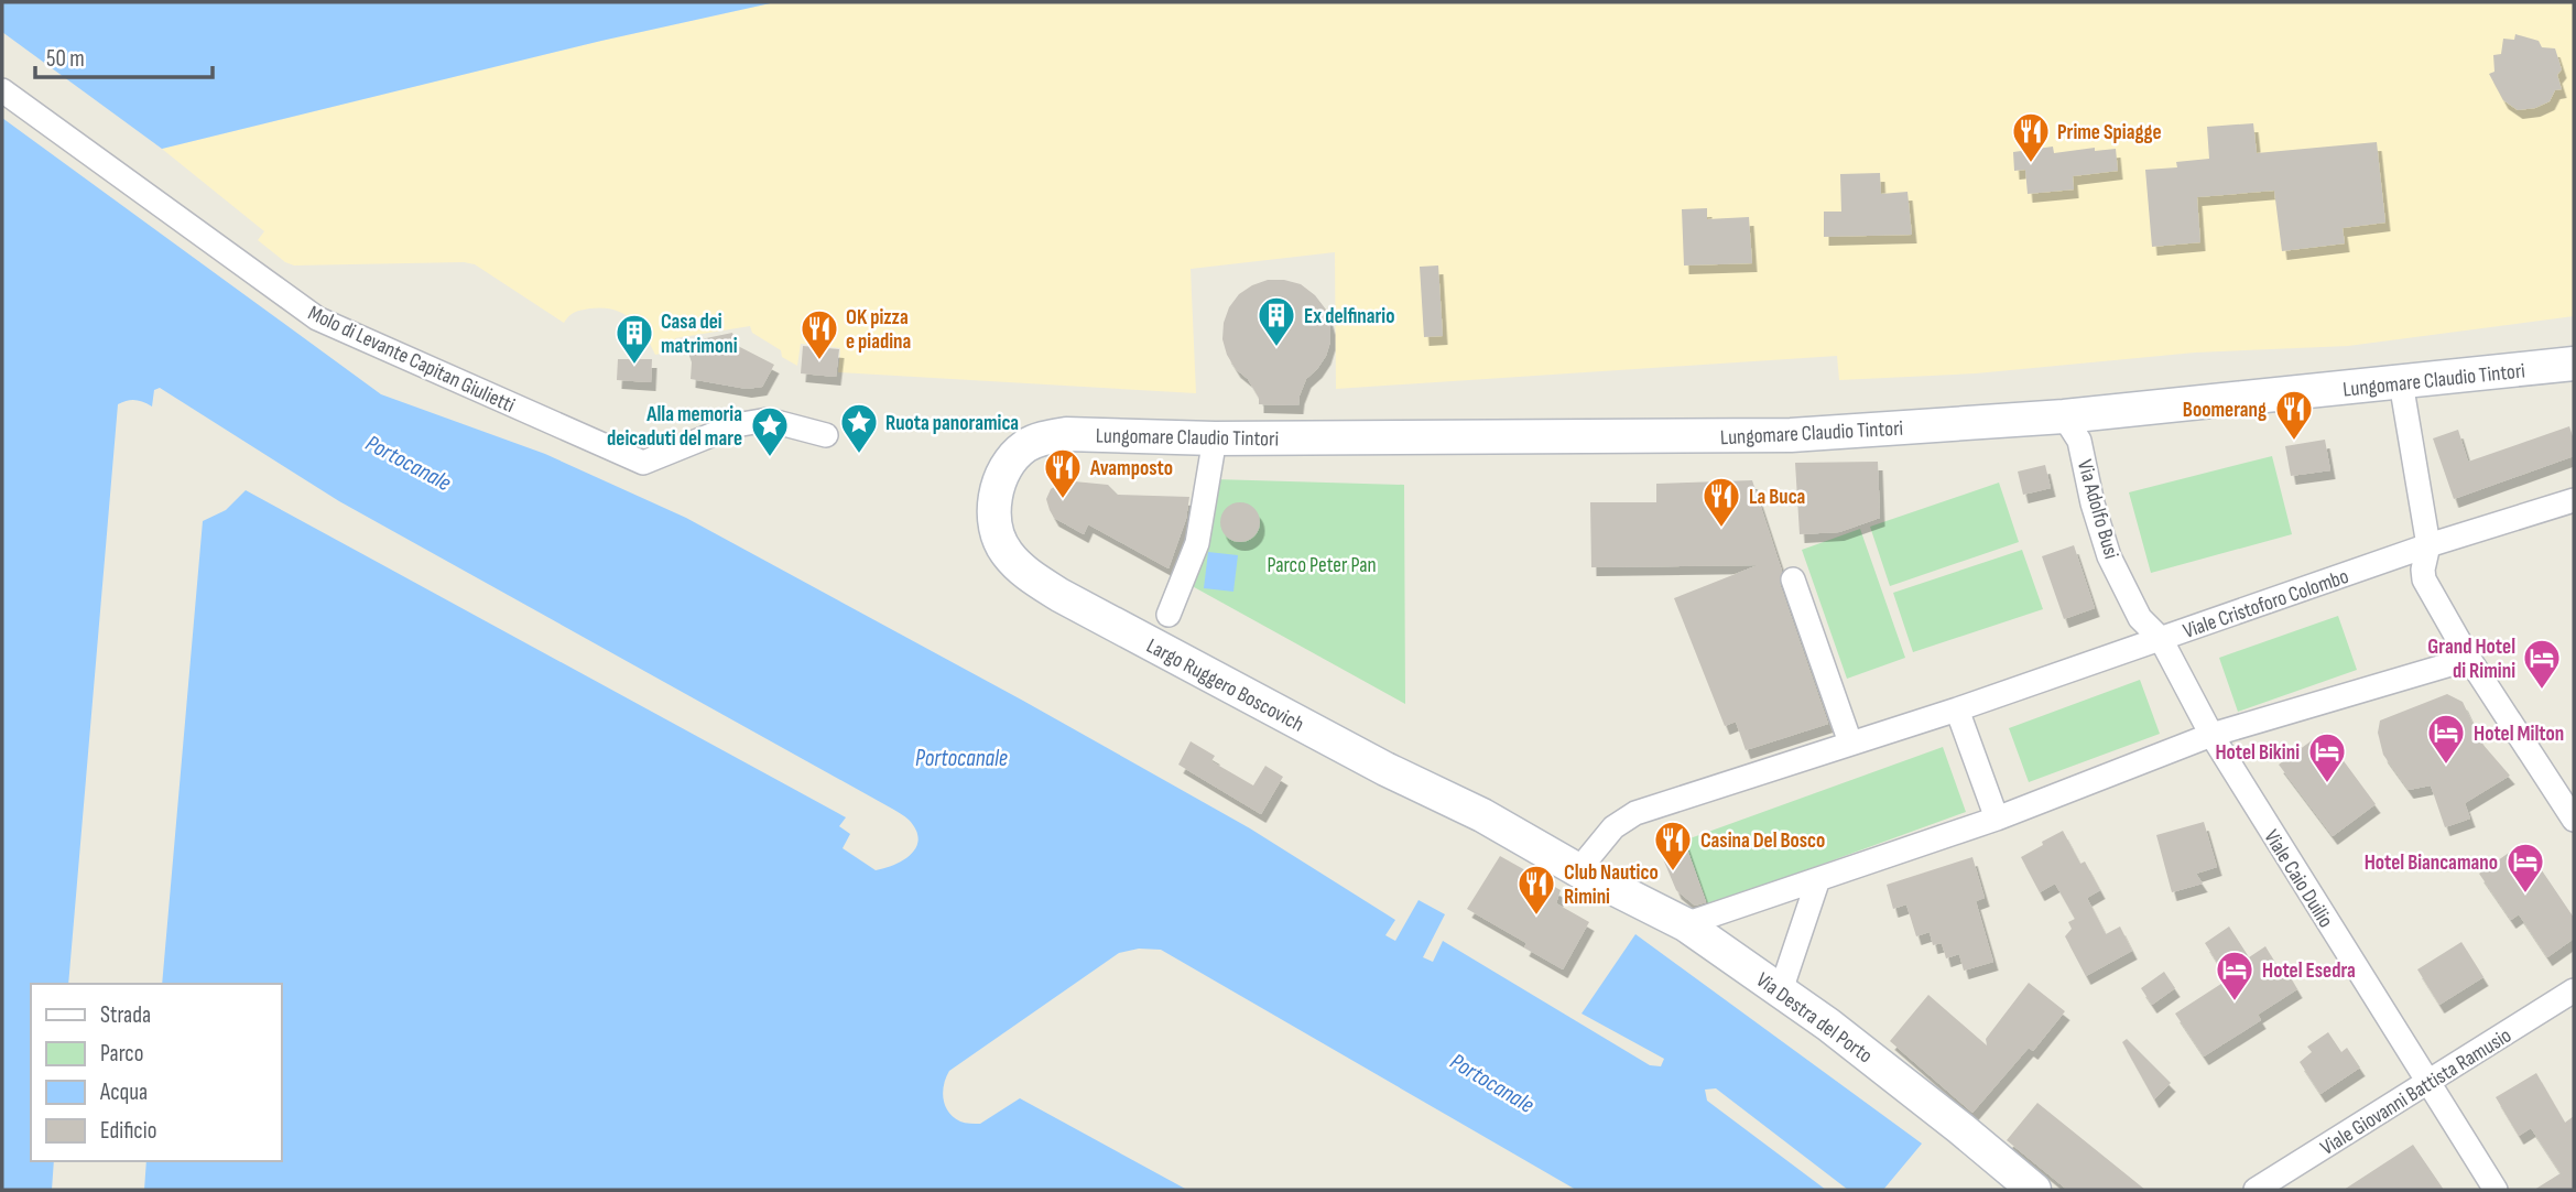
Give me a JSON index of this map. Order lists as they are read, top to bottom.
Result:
{
  "streets": {
    "street": [
      "Molo di Levante Capitan Giulietti",
      "Lungomare Claudio Tintori",
      "Via Adolfo Busi",
      "Viale Cristoforo Colombo",
      "Largo Ruggero Boscovich",
      "Viale Caio Duilio",
      "Via Destra del Porto",
      "Viale Giovanni Battista Ramusio"
    ]
  },
  "crossings": [
    ["Lungomare Claudio Tintori", "Via Adolfo Busi"],
    ["Lungomare Claudio Tintori", "Largo Ruggero Boscovich"],
    ["Via Adolfo Busi", "Viale Cristoforo Colombo"],
    ["Via Adolfo Busi", "Viale Caio Duilio"],
    ["Viale Cristoforo Colombo", "Largo Ruggero Boscovich"],
    ["Viale Cristoforo Colombo", "Viale Caio Duilio"],
    ["Viale Cristoforo Colombo", "Via Destra del Porto"],
    ["Largo Ruggero Boscovich", "Via Destra del Porto"],
    ["Viale Caio Duilio", "Viale Giovanni Battista Ramusio"]
  ],
  "water": ["Portocanale"],
  "parks": ["Parco Peter Pan"],
  "places": {
    "restaurant": [
      "Prime Spiagge",
      "OK pizza e piadina",
      "Boomerang",
      "Avamposto",
      "La Buca",
      "Casina Del Bosco",
      "Club Nautico Rimini"
    ],
    "building": ["Ex delfinario", "Casa dei matrimoni"],
    "place": ["Ruota panoramica", "Alla memoria deicaduti del mare"],
    "hotel": [
      "Grand Hotel di Rimini",
      "Hotel Milton",
      "Hotel Bikini",
      "Hotel Biancamano",
      "Hotel Esedra"
    ]
  },
  "legend": [
    "Strada",
    "Parco",
    "Acqua",
    "Edificio"
  ],
  "scale_bar": "50 m"
}
